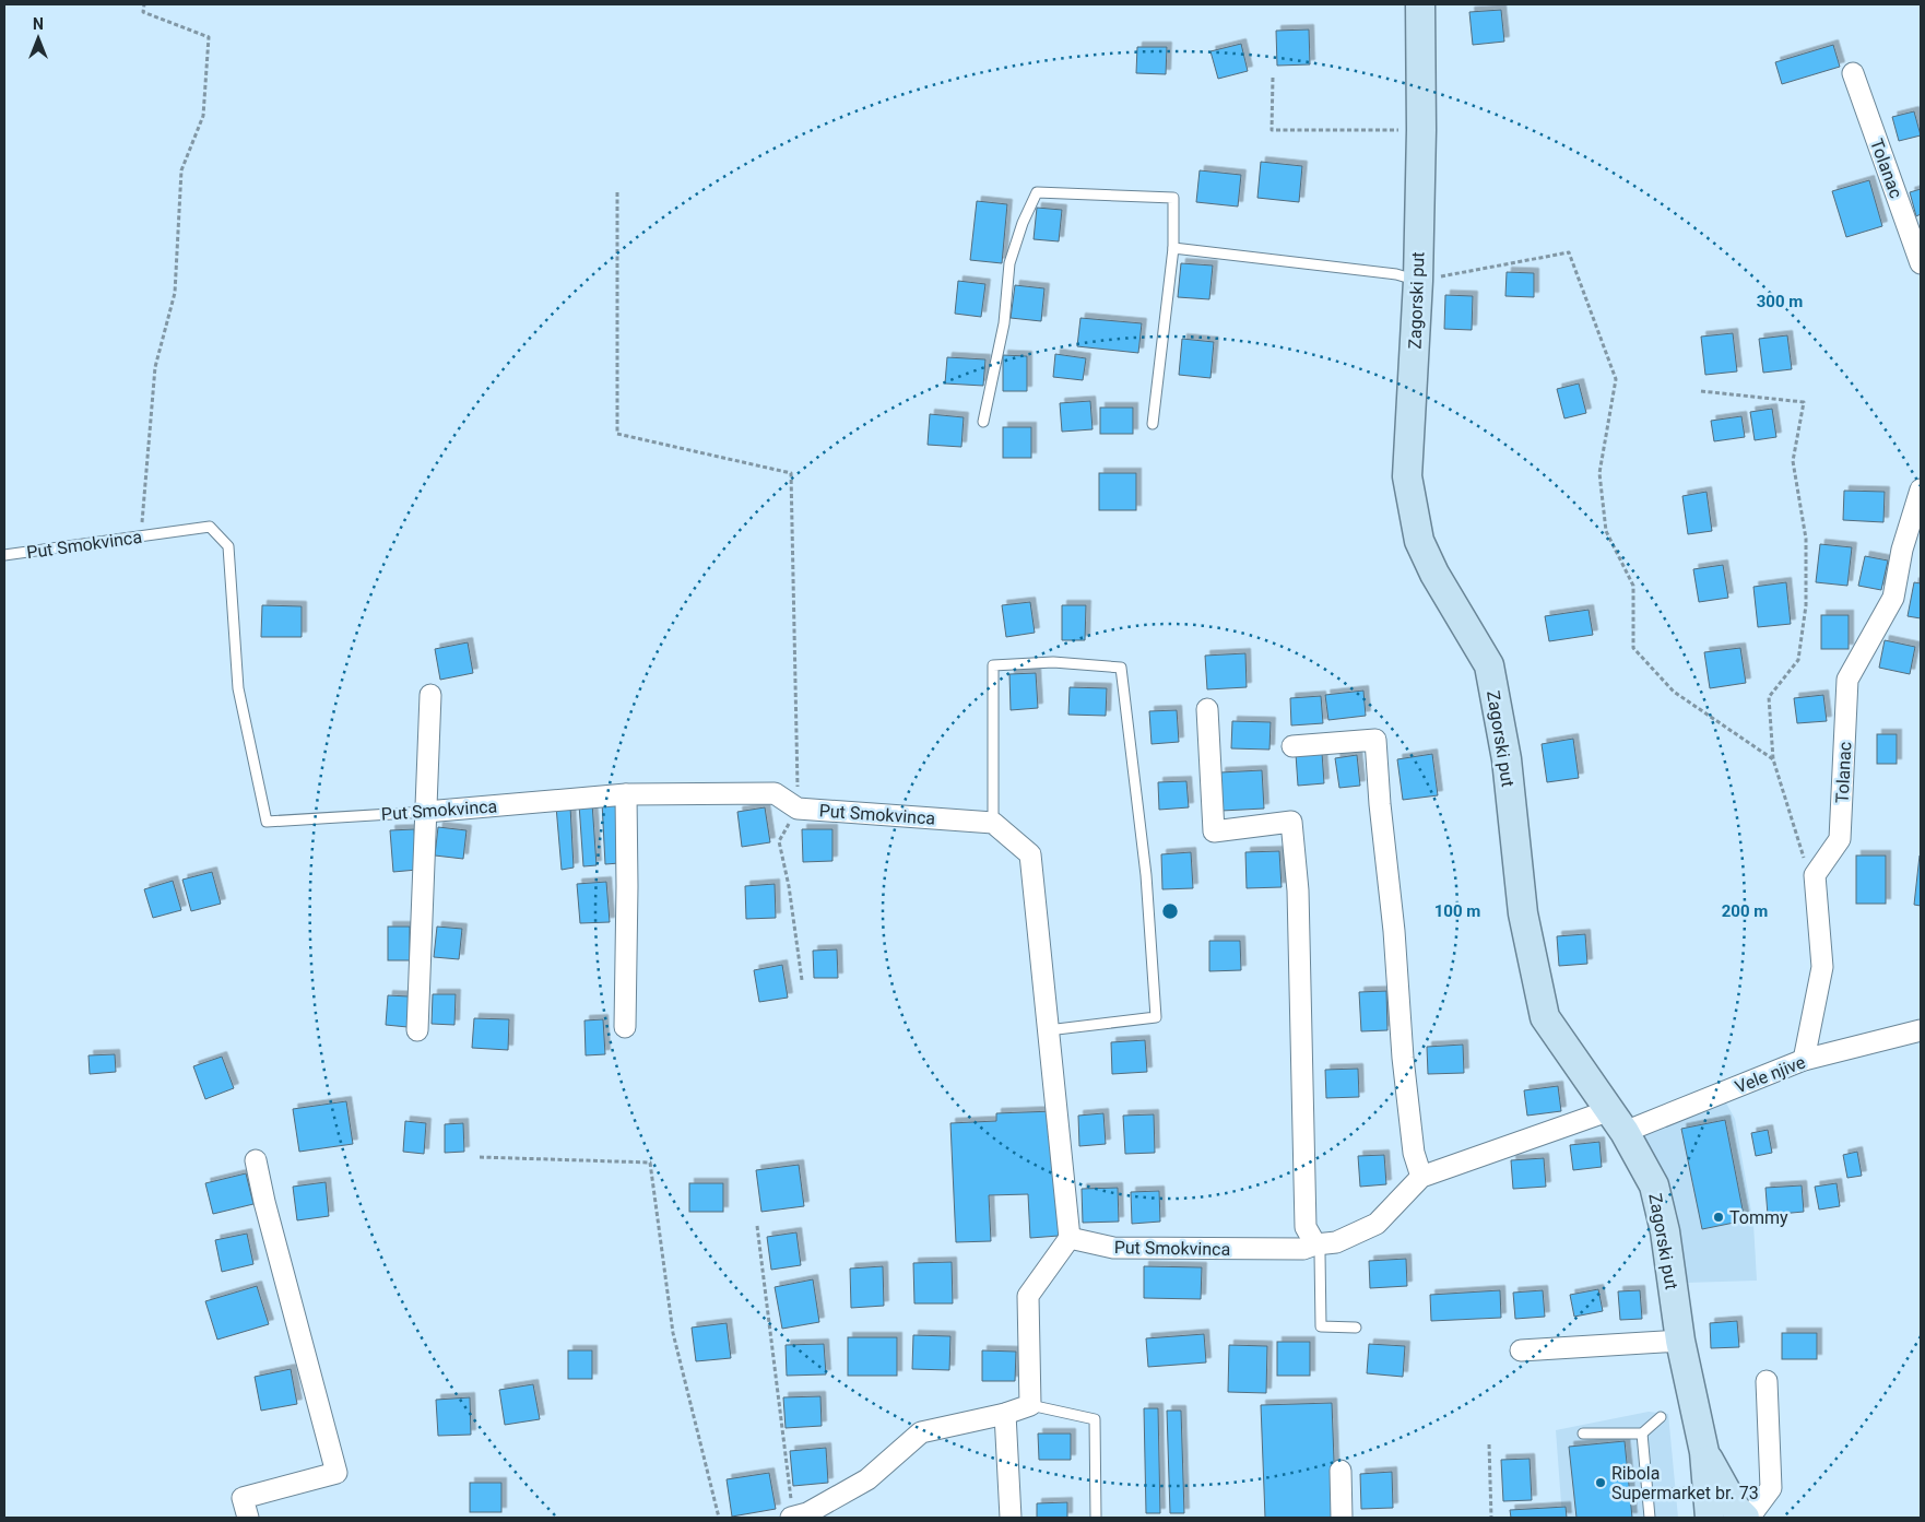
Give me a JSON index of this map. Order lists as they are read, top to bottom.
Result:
{
  "streets": {
    "main road": ["Zagorski put"],
    "street": ["Tolanac", "Put Smokvinca", "Vele njive"]
  },
  "crossings": [
    ["Zagorski put", "Put Smokvinca"],
    ["Zagorski put", "Vele njive"],
    ["Put Smokvinca", "Vele njive"]
  ],
  "places": ["Tommy", "Ribola Supermarket br. 73"],
  "north": "top",
  "rings": ["300 m", "100 m", "200 m"]
}
